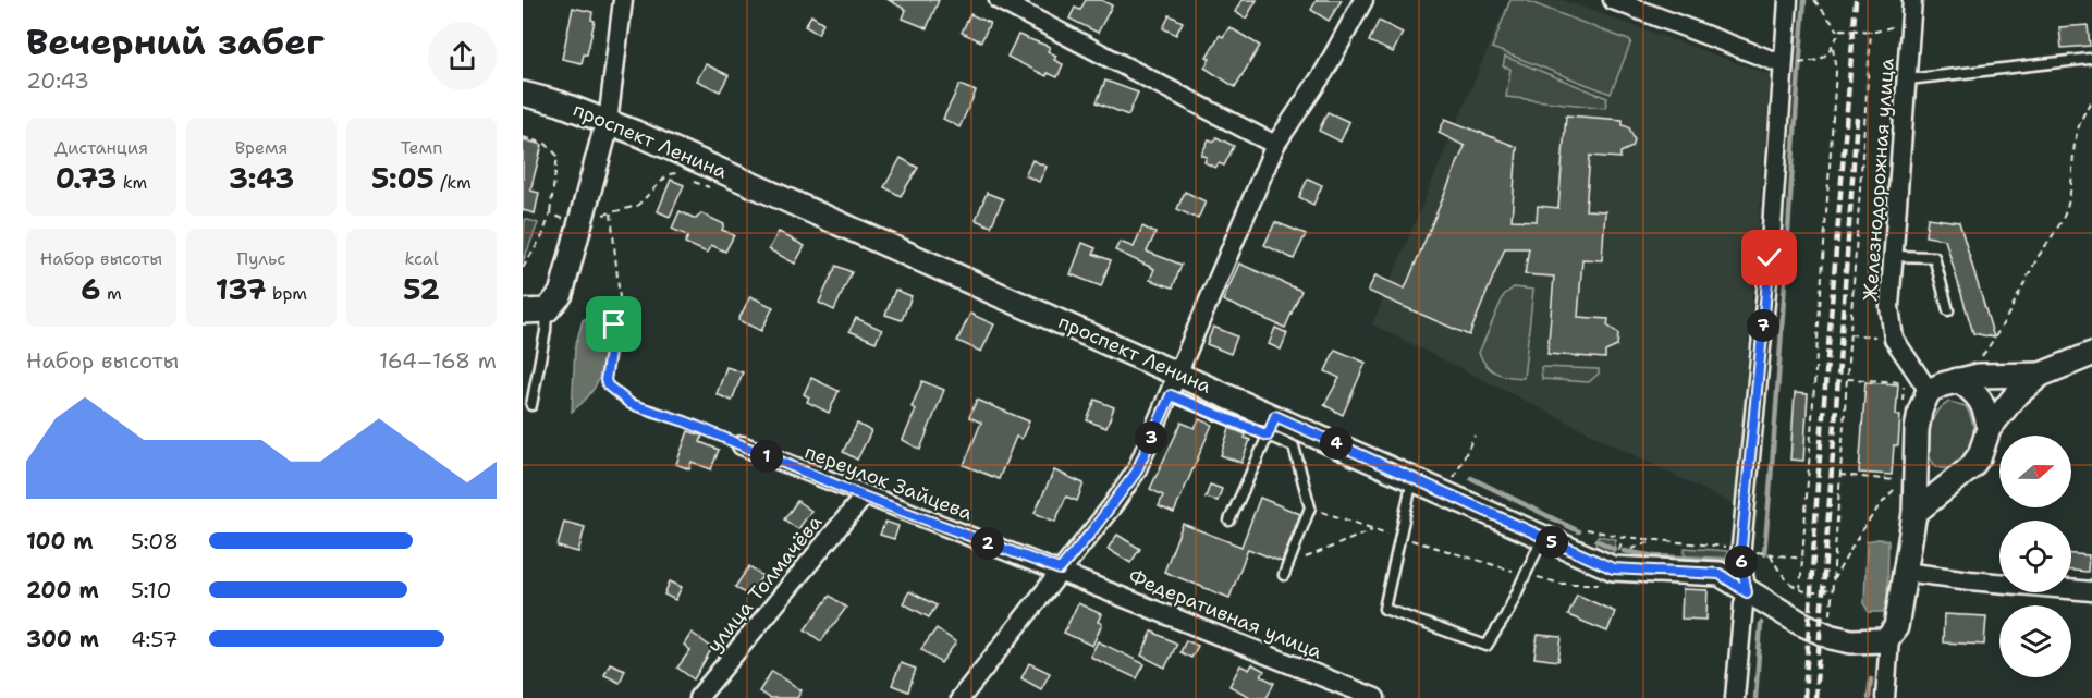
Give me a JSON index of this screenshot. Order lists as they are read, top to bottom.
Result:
{
  "streets": {
    "street": [
      "проспект Ленина",
      "Железнодорожная улица",
      "переулок Зайцева",
      "улица Толмачёва",
      "Федеративная улица"
    ]
  },
  "crossings": [
    ["переулок Зайцева", "улица Толмачёва"],
    ["переулок Зайцева", "Федеративная улица"]
  ],
  "north": "right",
  "page": {
    "heading": ["Вечерний забег", "20:43"],
    "stats": [
      ["Дистанция", "0.73 km"],
      ["Время", "3:43"],
      ["Темп", "5:05 /km"],
      ["Набор высоты", "6 m"],
      ["Пульс", "137 bpm"],
      ["kcal", "52"]
    ],
    "pins": [
      "7",
      "3",
      "4",
      "1",
      "5",
      "2",
      "6"
    ],
    "chart": ["Набор высоты", "164–168 m"],
    "list": [
      {
        "name": "100 m",
        "note": "5:08"
      },
      {
        "name": "200 m",
        "note": "5:10"
      },
      {
        "name": "300 m",
        "note": "4:57"
      }
    ]
  }
}
